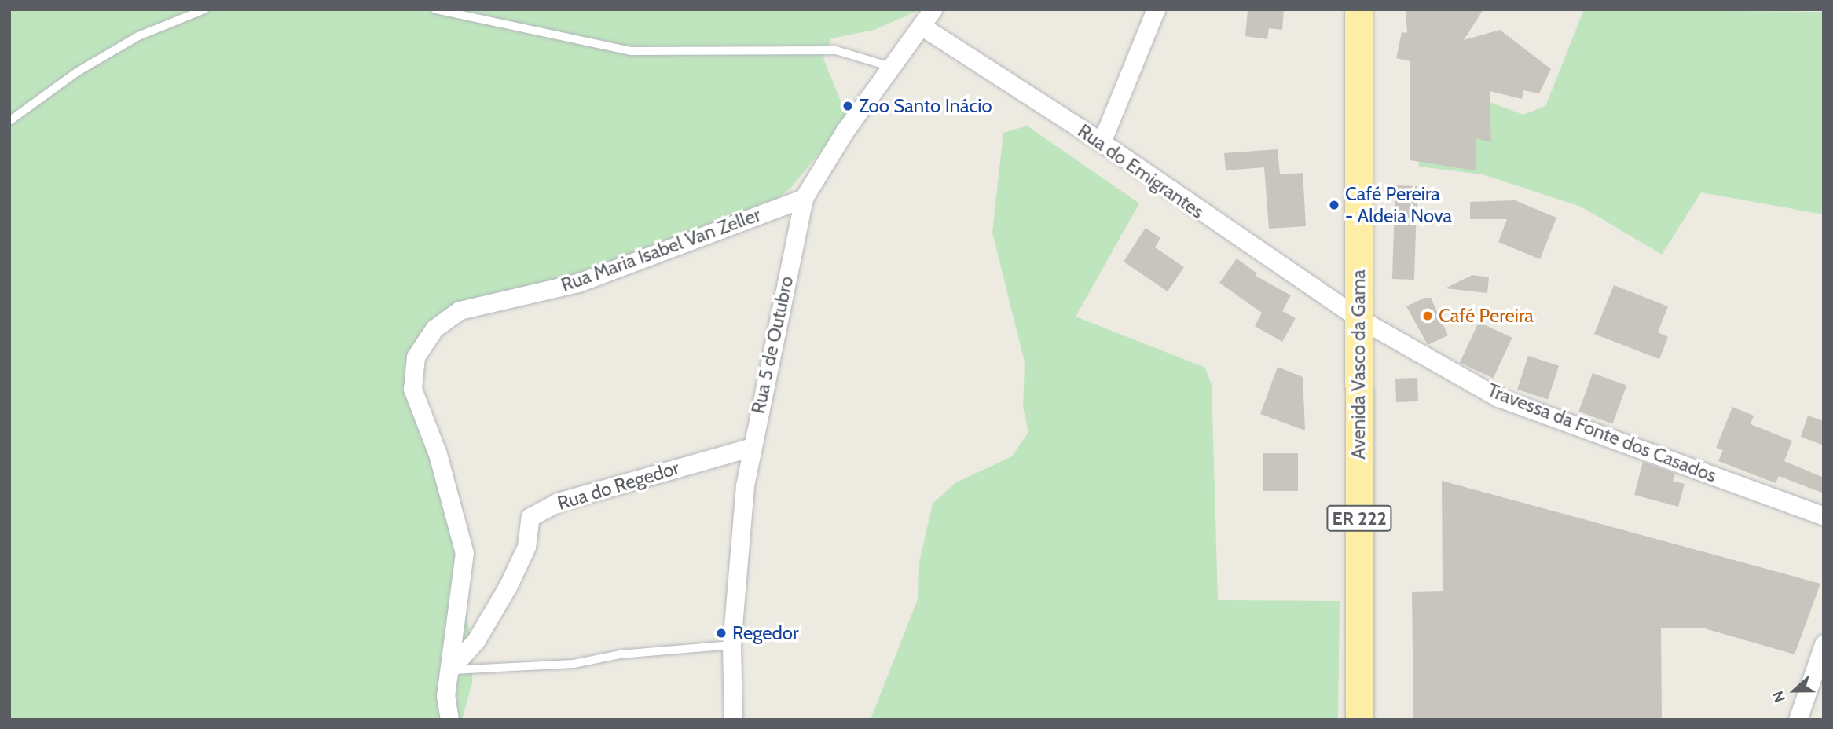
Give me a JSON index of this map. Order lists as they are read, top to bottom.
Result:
{
  "streets": {
    "main road": ["Avenida Vasco da Gama", "ER 222"],
    "street": [
      "Rua do Emigrantes",
      "Rua Maria Isabel Van Zeller",
      "Rua 5 de Outubro",
      "Travessa da Fonte dos Casados",
      "Rua do Regedor"
    ]
  },
  "crossings": [
    ["Rua do Emigrantes", "Rua 5 de Outubro"],
    ["Rua do Emigrantes", "Avenida Vasco da Gama"],
    ["Rua do Emigrantes", "Travessa da Fonte dos Casados"],
    ["Rua Maria Isabel Van Zeller", "Rua 5 de Outubro"],
    ["Rua Maria Isabel Van Zeller", "Rua do Regedor"],
    ["Rua 5 de Outubro", "Rua do Regedor"],
    ["Avenida Vasco da Gama", "Travessa da Fonte dos Casados"]
  ],
  "places": [
    "Zoo Santo Inácio",
    "Café Pereira - Aldeia Nova",
    "Café Pereira",
    "Regedor"
  ],
  "north": "left"
}
